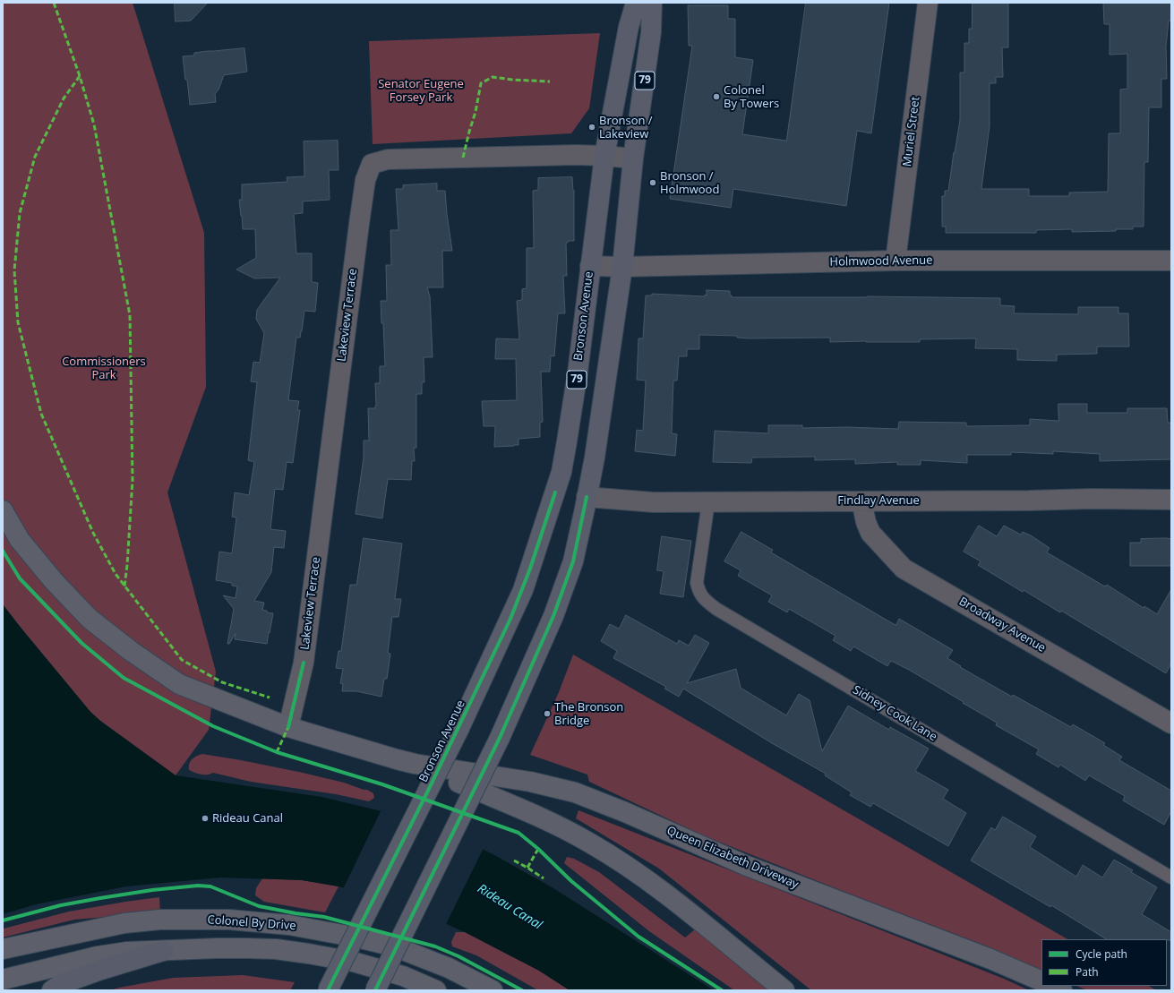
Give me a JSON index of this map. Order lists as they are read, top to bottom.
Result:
{
  "streets": {
    "main road": [
      "79",
      "Bronson Avenue",
      "Queen Elizabeth Driveway",
      "Colonel By Drive"
    ],
    "street": [
      "Muriel Street",
      "Holmwood Avenue",
      "Lakeview Terrace",
      "Findlay Avenue",
      "Broadway Avenue"
    ],
    "lane": ["Sidney Cook Lane"]
  },
  "crossings": [
    ["79", "Holmwood Avenue"],
    ["79", "Lakeview Terrace"],
    ["79", "Findlay Avenue"],
    ["Muriel Street", "Holmwood Avenue"],
    ["Holmwood Avenue", "Bronson Avenue"],
    ["Lakeview Terrace", "Bronson Avenue"],
    ["Lakeview Terrace", "Queen Elizabeth Driveway"],
    ["Findlay Avenue", "Broadway Avenue"],
    ["Findlay Avenue", "Sidney Cook Lane"]
  ],
  "water": ["Rideau Canal"],
  "parks": ["Senator Eugene Forsey Park", "Commissioners Park"],
  "places": [
    "Colonel By Towers",
    "Bronson / Lakeview",
    "Bronson / Holmwood",
    "The Bronson Bridge",
    "Rideau Canal"
  ],
  "legend": ["Cycle path", "Path"]
}
